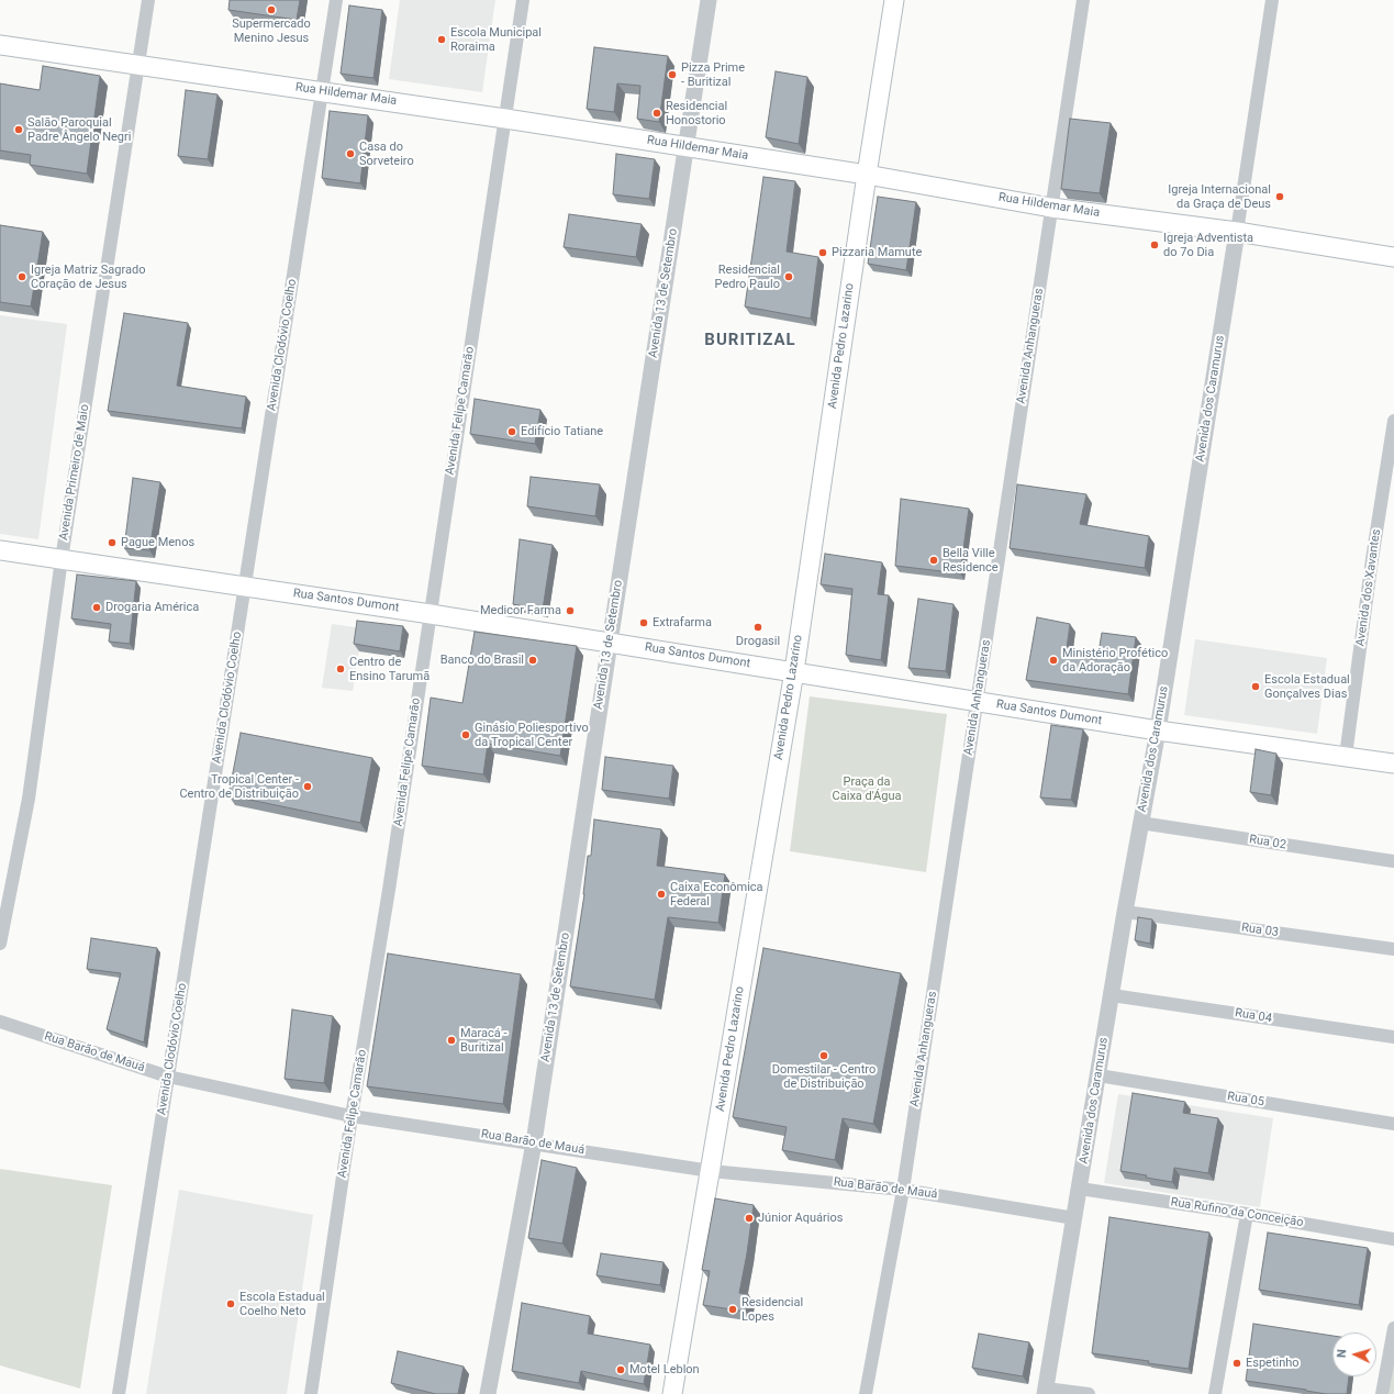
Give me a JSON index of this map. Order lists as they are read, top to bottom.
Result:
{
  "streets": {
    "main road": ["Rua Hildemar Maia", "Avenida Pedro Lazarino", "Rua Santos Dumont"],
    "street": [
      "Avenida 13 de Setembro",
      "Avenida Clodóvio Coelho",
      "Avenida Anhangueras",
      "Avenida dos Caramurus",
      "Avenida Felipe Camarão",
      "Avenida Primeiro de Maio",
      "Avenida dos Xavantes",
      "Rua 02",
      "Rua 03",
      "Rua 04",
      "Rua Barão de Mauá",
      "Rua 05",
      "Rua Rufino da Conceição"
    ]
  },
  "crossings": [
    ["Rua Hildemar Maia", "Avenida 13 de Setembro"],
    ["Rua Hildemar Maia", "Avenida Clodóvio Coelho"],
    ["Rua Hildemar Maia", "Avenida Pedro Lazarino"],
    ["Rua Hildemar Maia", "Avenida Anhangueras"],
    ["Rua Hildemar Maia", "Avenida dos Caramurus"],
    ["Rua Hildemar Maia", "Avenida Felipe Camarão"],
    ["Rua Hildemar Maia", "Avenida Primeiro de Maio"],
    ["Avenida 13 de Setembro", "Rua Santos Dumont"],
    ["Avenida 13 de Setembro", "Rua Barão de Mauá"],
    ["Avenida Clodóvio Coelho", "Rua Santos Dumont"],
    ["Avenida Clodóvio Coelho", "Rua Barão de Mauá"],
    ["Avenida Pedro Lazarino", "Rua Santos Dumont"],
    ["Avenida Pedro Lazarino", "Rua Barão de Mauá"],
    ["Avenida Anhangueras", "Rua Santos Dumont"],
    ["Avenida Anhangueras", "Rua Barão de Mauá"],
    ["Avenida dos Caramurus", "Rua Santos Dumont"],
    ["Avenida dos Caramurus", "Rua 02"],
    ["Avenida dos Caramurus", "Rua 03"],
    ["Avenida dos Caramurus", "Rua 04"],
    ["Avenida dos Caramurus", "Rua Barão de Mauá"],
    ["Avenida dos Caramurus", "Rua 05"],
    ["Avenida dos Caramurus", "Rua Rufino da Conceição"],
    ["Avenida Felipe Camarão", "Rua Santos Dumont"],
    ["Avenida Felipe Camarão", "Rua Barão de Mauá"],
    ["Avenida Primeiro de Maio", "Rua Santos Dumont"],
    ["Avenida dos Xavantes", "Rua Santos Dumont"]
  ],
  "districts": ["BURITIZAL"],
  "parks": ["Praça da Caixa d'Água"],
  "places": [
    "Supermercado Menino Jesus",
    "Escola Municipal Roraima",
    "Pizza Prime - Buritizal",
    "Residencial Honostorio",
    "Salão Paroquial Padre Ângelo Negri",
    "Casa do Sorveteiro",
    "Igreja Internacional da Graça de Deus",
    "Igreja Adventista do 7o Dia",
    "Pizzaria Mamute",
    "Igreja Matriz Sagrado Coração de Jesus",
    "Residencial Pedro Paulo",
    "Edifício Tatiane",
    "Pague Menos",
    "Bella Ville Residence",
    "Drogaria América",
    "Medicor Farma",
    "Extrafarma",
    "Drogasil",
    "Banco do Brasil",
    "Ministério Profético da Adoração",
    "Centro de Ensino Tarumã",
    "Escola Estadual Gonçalves Dias",
    "Ginásio Poliesportivo da Tropical Center",
    "Tropical Center - Centro de Distribuição",
    "Caixa Econômica Federal",
    "Maracá - Buritizal",
    "Domestilar - Centro de Distribuição",
    "Júnior Aquários",
    "Escola Estadual Coelho Neto",
    "Residencial Lopes",
    "Espetinho",
    "Motel Leblon"
  ],
  "north": "left"
}
